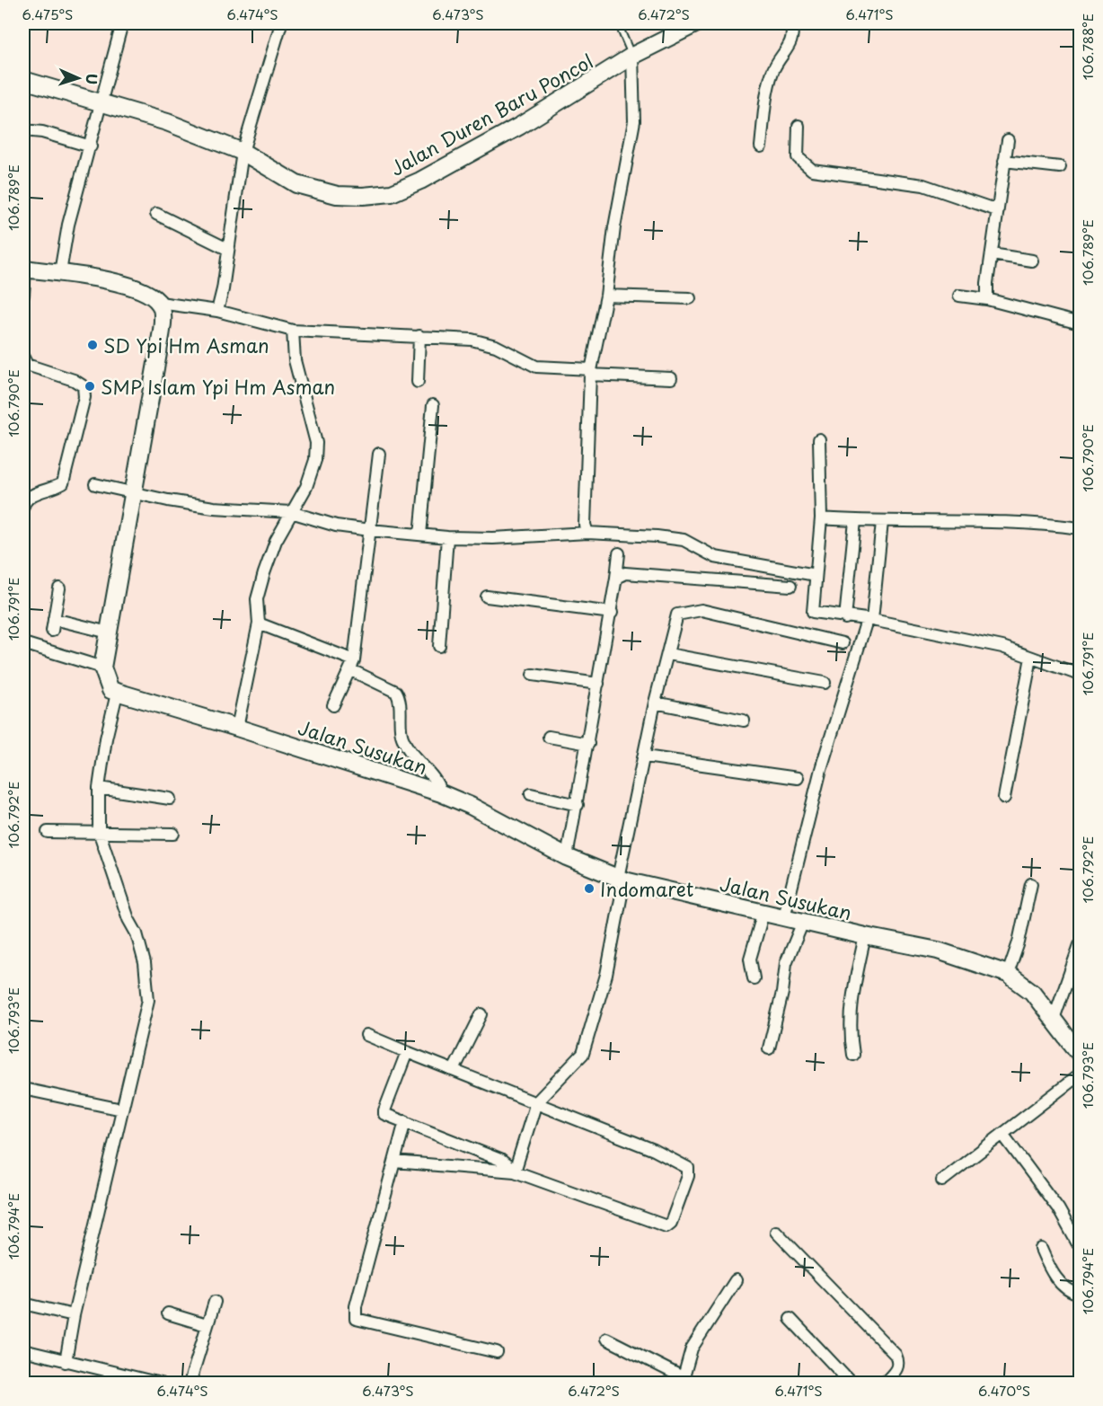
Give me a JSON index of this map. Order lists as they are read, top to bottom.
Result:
{
  "streets": {
    "street": ["Jalan Duren Baru Poncol", "Jalan Susukan"]
  },
  "places": ["SD Ypi Hm Asman", "SMP Islam Ypi Hm Asman", "Indomaret"],
  "north": "right",
  "coordinates": [
    "6.475°S",
    "6.474°S",
    "6.473°S",
    "6.472°S",
    "6.471°S",
    "106.788°E",
    "106.789°E",
    "106.790°E",
    "106.791°E",
    "106.792°E",
    "106.793°E",
    "106.794°E",
    "6.470°S"
  ]
}
